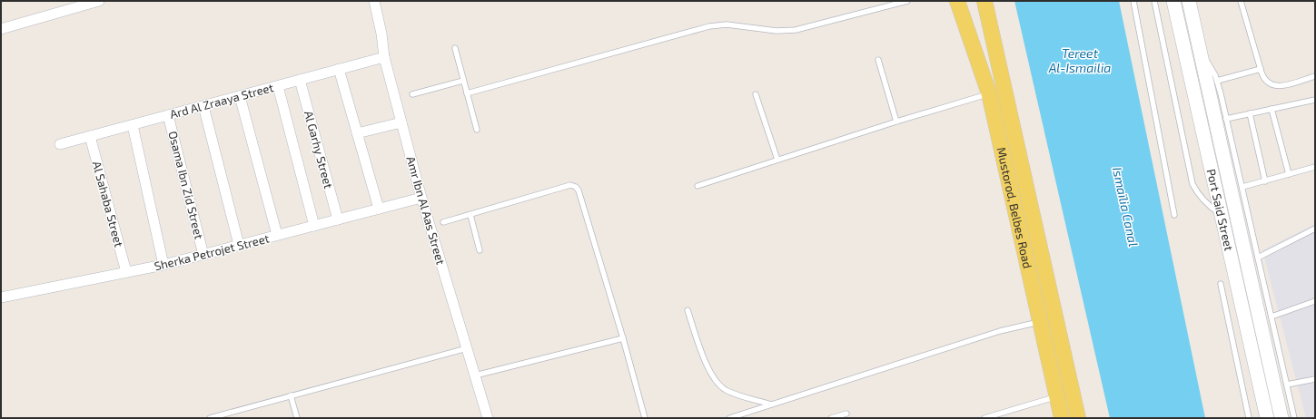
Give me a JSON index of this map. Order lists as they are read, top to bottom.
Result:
{
  "streets": {
    "main road": ["Mustorod, Belbes Road", "Port Said Street"],
    "street": [
      "Ard Al Zraaya Street",
      "Al Garhy Street",
      "Osama Ibn Zid Street",
      "Al Sahaba Street",
      "Amr Ibn Al Aas Street",
      "Sherka Petrojet Street"
    ]
  },
  "crossings": [
    ["Ard Al Zraaya Street", "Al Garhy Street"],
    ["Ard Al Zraaya Street", "Osama Ibn Zid Street"],
    ["Ard Al Zraaya Street", "Al Sahaba Street"],
    ["Ard Al Zraaya Street", "Amr Ibn Al Aas Street"],
    ["Al Garhy Street", "Sherka Petrojet Street"],
    ["Osama Ibn Zid Street", "Sherka Petrojet Street"],
    ["Al Sahaba Street", "Sherka Petrojet Street"],
    ["Amr Ibn Al Aas Street", "Sherka Petrojet Street"]
  ],
  "water": ["Tereet Al-Ismailia", "Ismaïlia Canal"]
}
